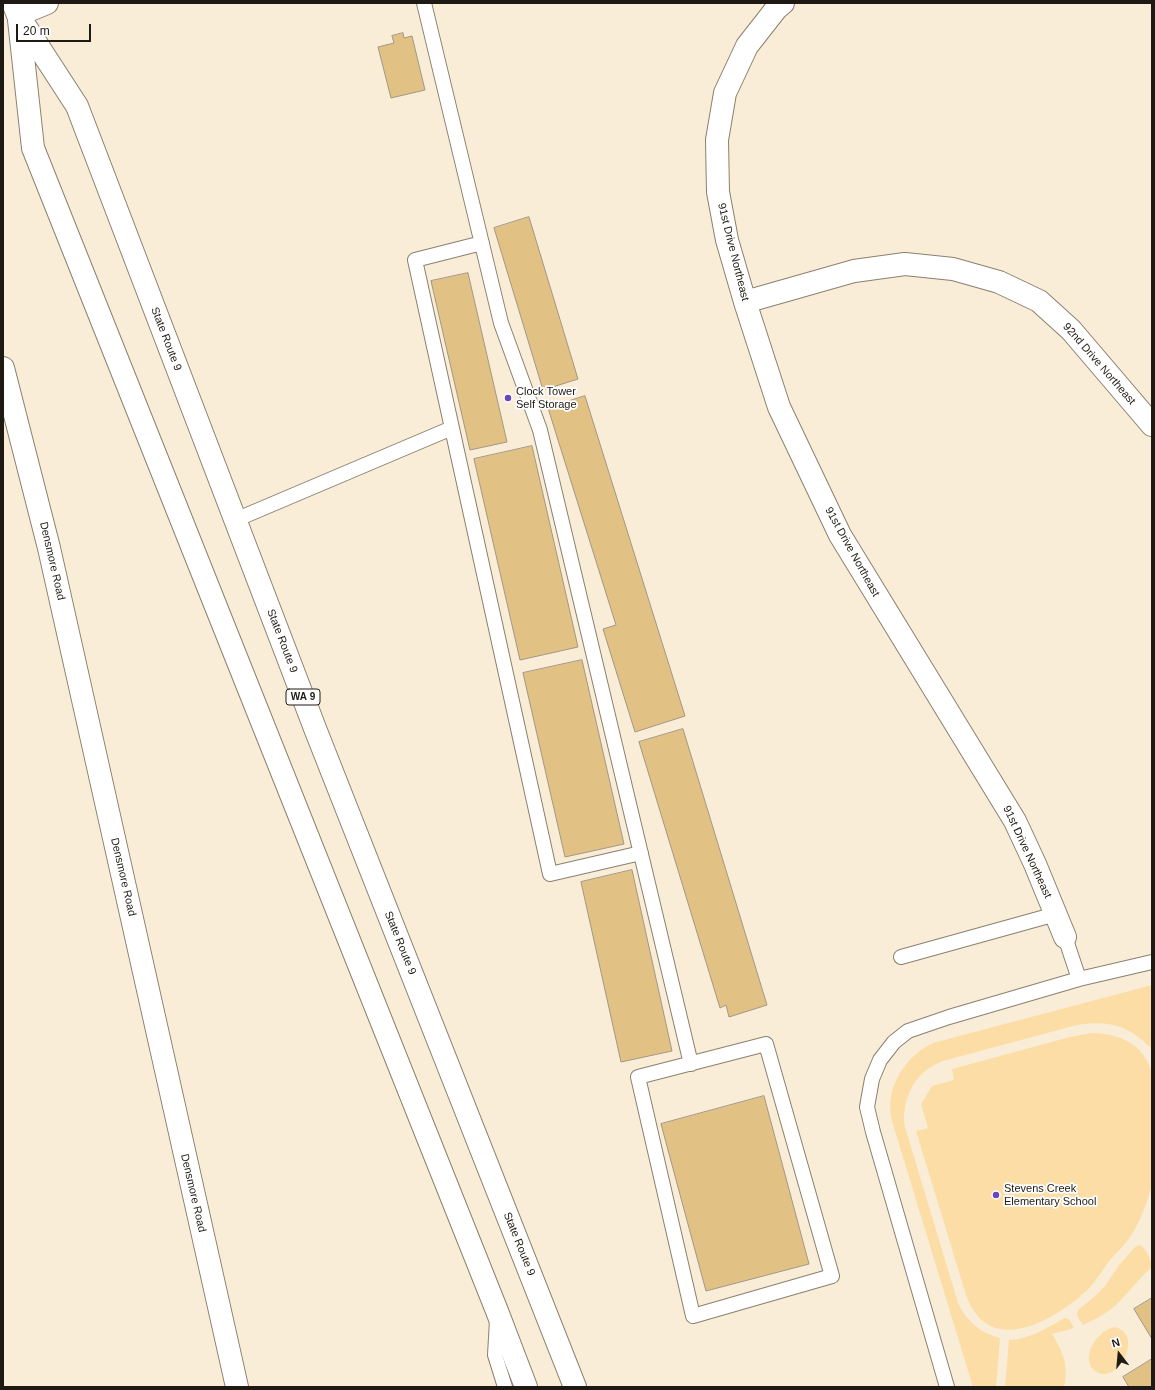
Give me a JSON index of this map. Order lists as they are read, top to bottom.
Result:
{
  "streets": {
    "main road": [
      "91st Drive Northeast",
      "State Route 9",
      "92nd Drive Northeast",
      "Densmore Road",
      "WA 9"
    ]
  },
  "crossings": [
    ["91st Drive Northeast", "92nd Drive Northeast"]
  ],
  "places": ["Clock Tower Self Storage", "Stevens Creek Elementary School"],
  "scale_bar": "20 m",
  "north": "top"
}
